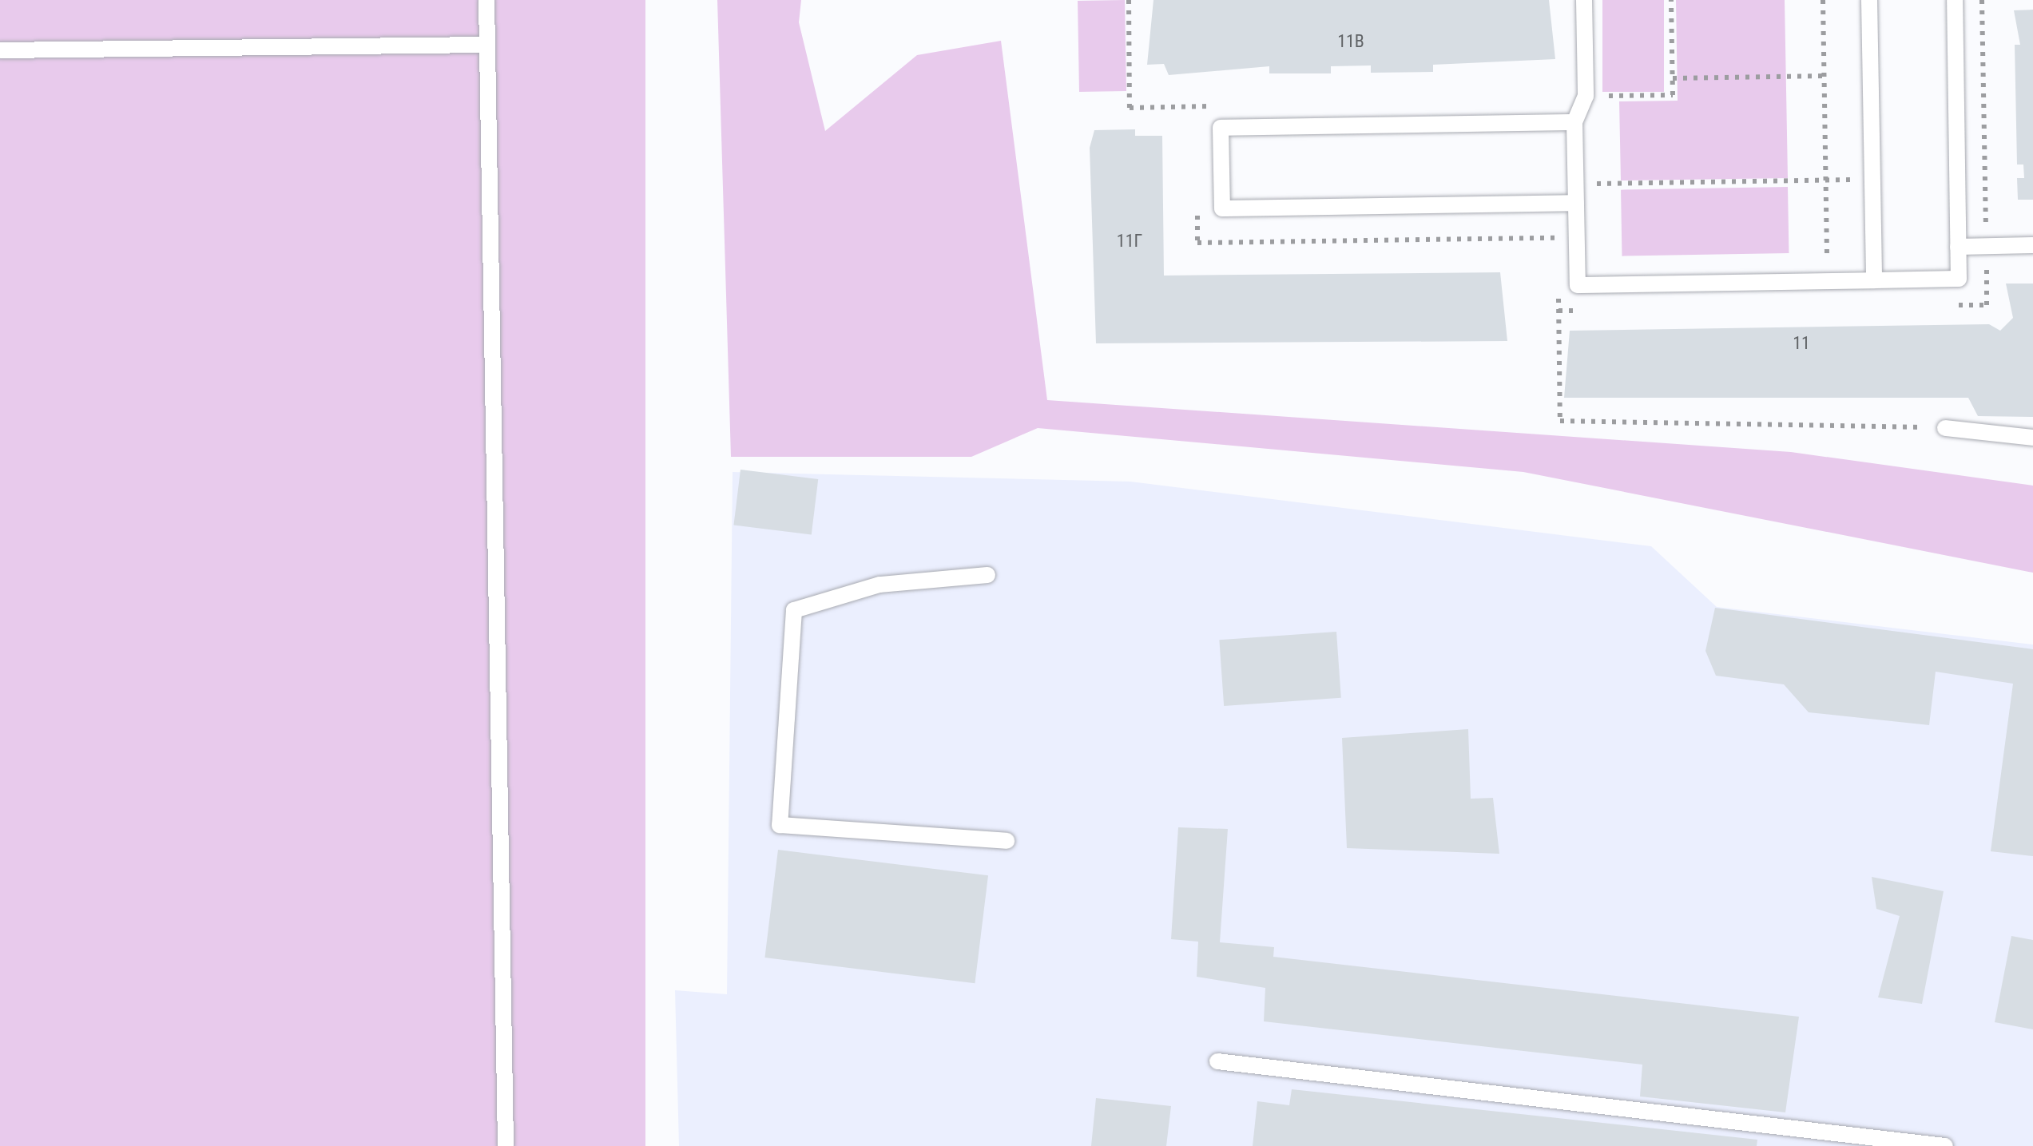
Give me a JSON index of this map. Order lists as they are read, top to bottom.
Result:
{
  "house_numbers": ["11В", "11Г", "11"]
}
